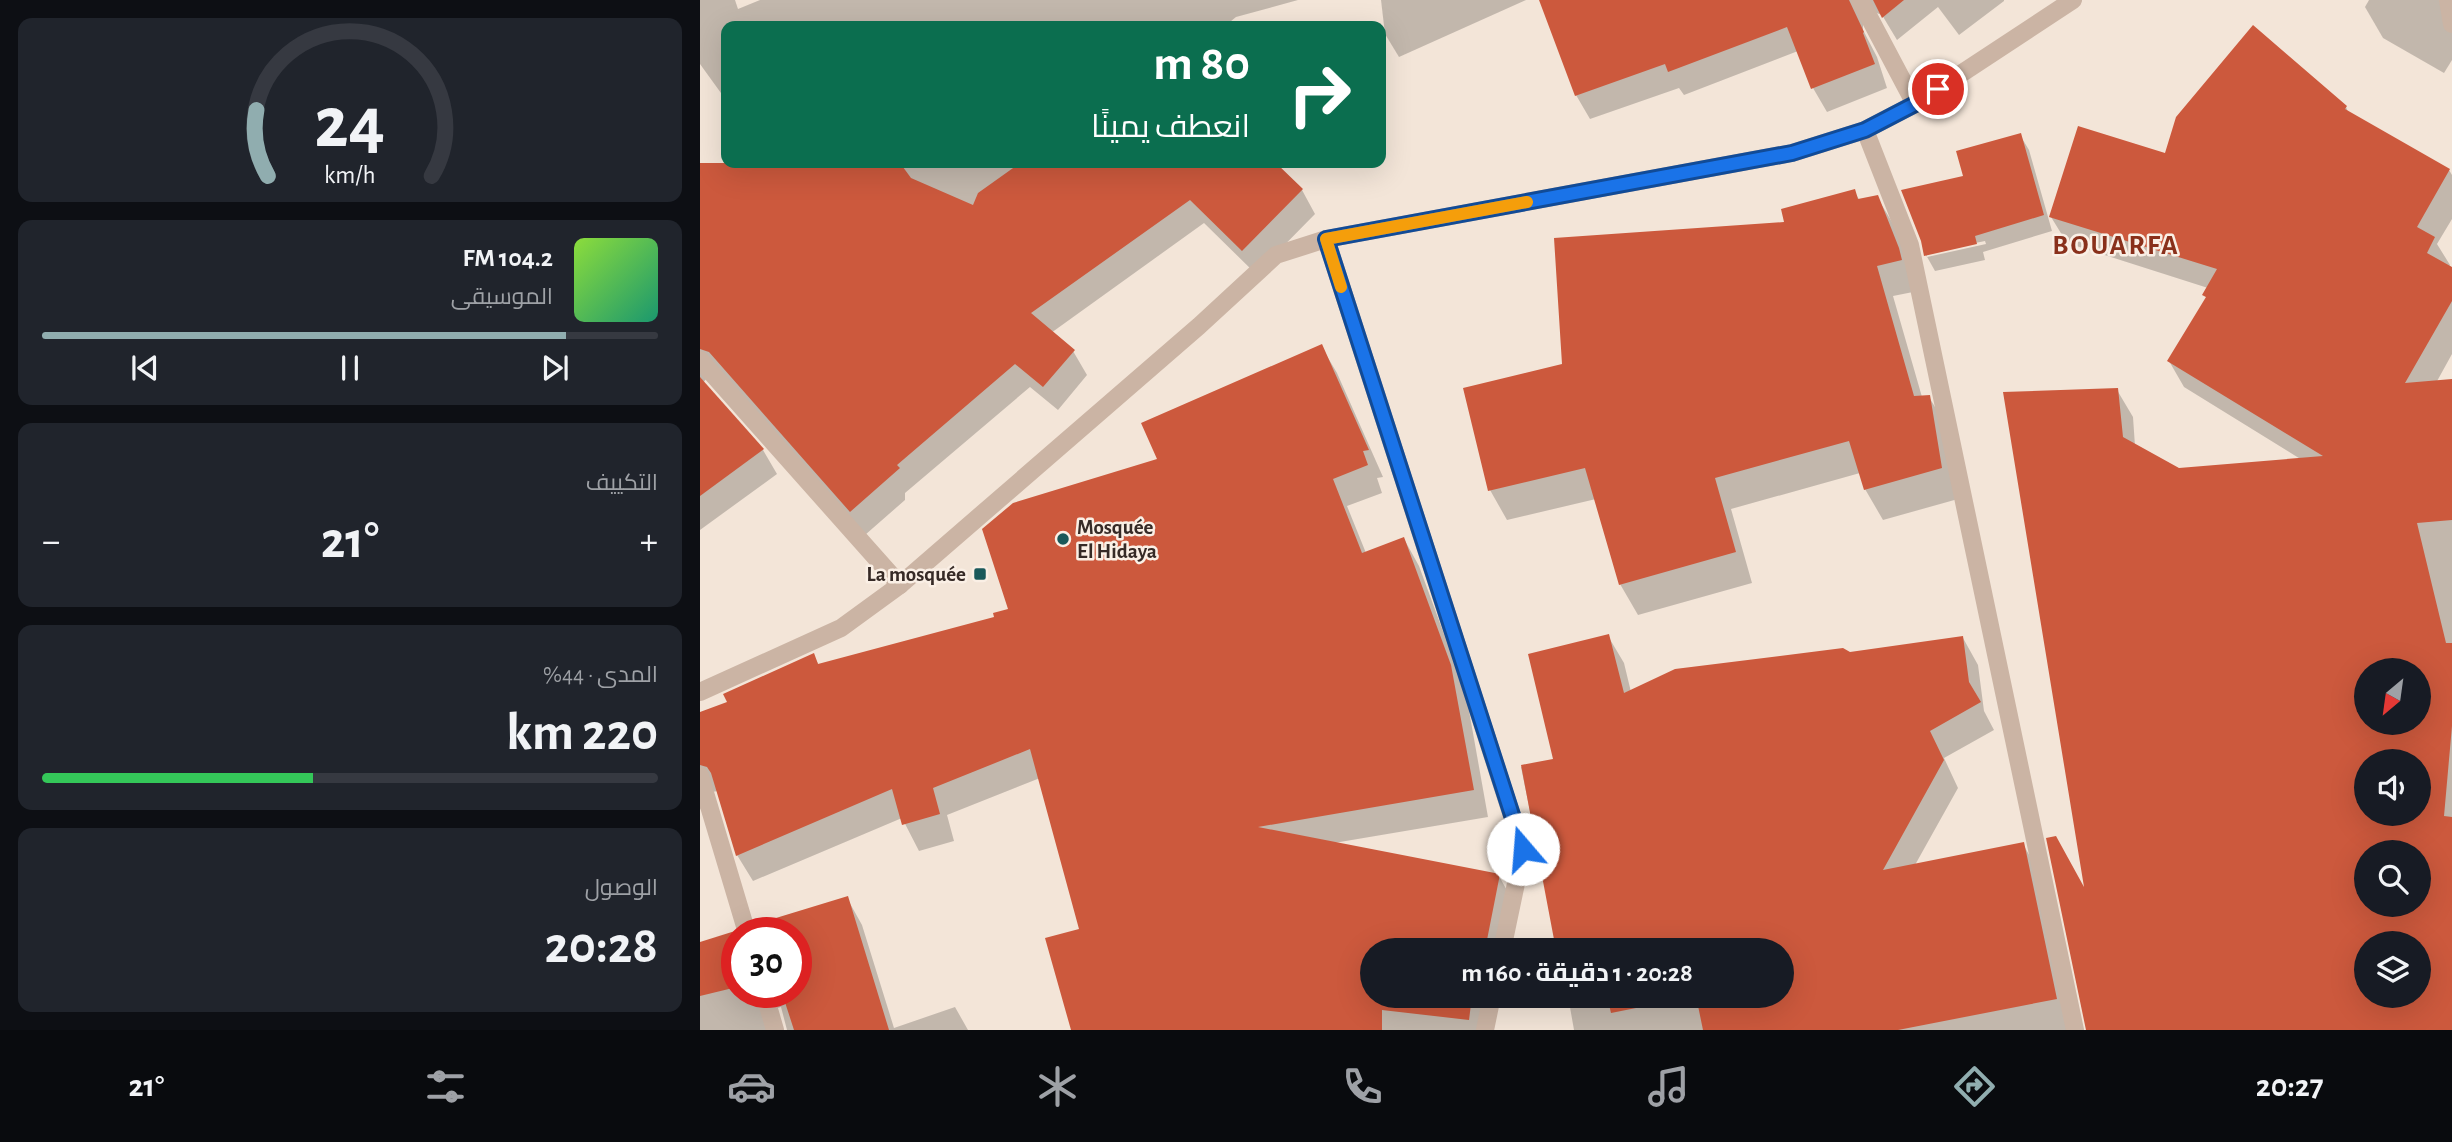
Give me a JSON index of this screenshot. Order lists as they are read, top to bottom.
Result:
{
  "districts": ["BOUARFA"],
  "places": {
    "other": ["Mosquée El Hidaya"],
    "transit": ["La mosquée"]
  },
  "north": "bottom left",
  "page": {
    "turn": ["80 m", "انعطف يمينًا"],
    "song": ["104.2 FM", "الموسيقى"],
    "tile": [
      "التكييف",
      ["المدى · 44%", "220 km"],
      ["الوصول", "20:28"]
    ],
    "heat": ["−", "21°", "+"],
    "limit": "30",
    "trip": "20:28 · 1 دقيقة · 160 m",
    "tabs": ["20:27", "21°"],
    "gauge": ["24", "km/h"]
  }
}
